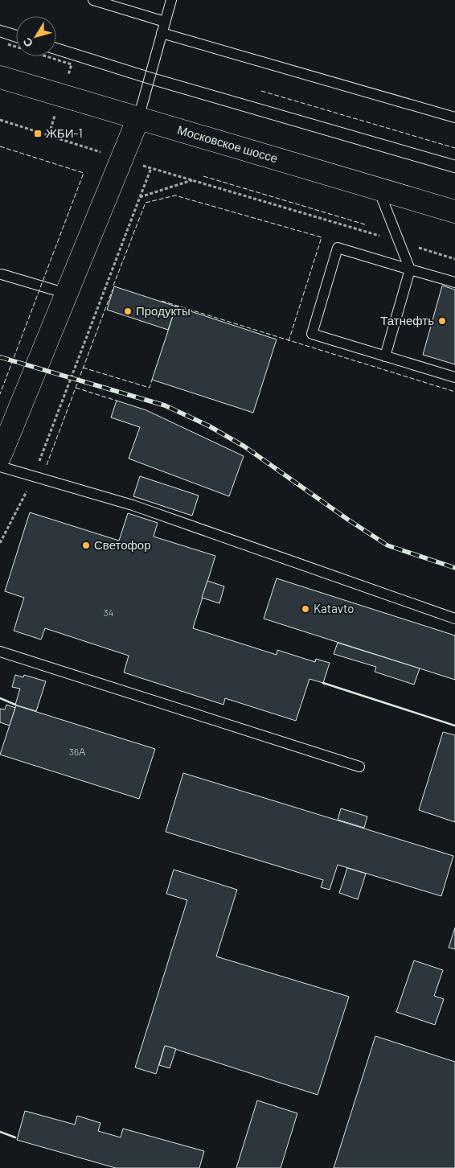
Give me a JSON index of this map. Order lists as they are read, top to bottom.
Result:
{
  "streets": {
    "main road": ["Московское шоссе"]
  },
  "places": {
    "transit": ["ЖБИ-1"],
    "other": [
      "Продукты",
      "Татнефть",
      "Светофор",
      "Katavto"
    ]
  },
  "house_numbers": ["34", "36А"],
  "north": "bottom left"
}
